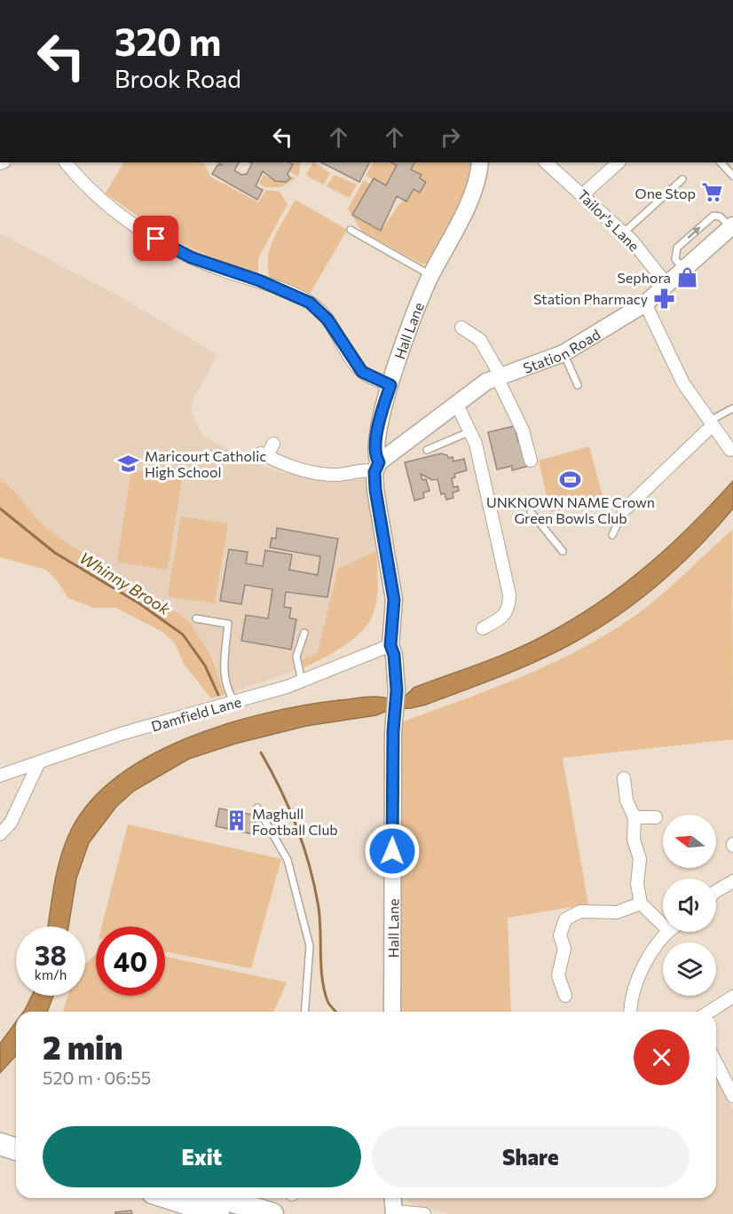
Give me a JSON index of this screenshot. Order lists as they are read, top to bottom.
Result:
{
  "streets": {
    "street": [
      "Tailor's Lane",
      "Hall Lane",
      "Station Road",
      "Damfield Lane"
    ]
  },
  "crossings": [
    ["Tailor's Lane", "Station Road"],
    ["Hall Lane", "Station Road"],
    ["Hall Lane", "Damfield Lane"]
  ],
  "water": ["Whinny Brook"],
  "places": {
    "supermarket": ["One Stop"],
    "shop": ["Sephora"],
    "pharmacy": ["Station Pharmacy"],
    "school or university": ["Maricourt Catholic High School"],
    "sports": ["UNKNOWN NAME Crown Green Bowls Club"],
    "building": ["Maghull Football Club"]
  },
  "north": "left",
  "page": {
    "turn": ["320 m", "Brook Road"],
    "speed": "38 km/h",
    "limit": "40",
    "heading": ["2 min", "520 m · 06:55"],
    "buttons": ["Exit", "Share"]
  }
}
